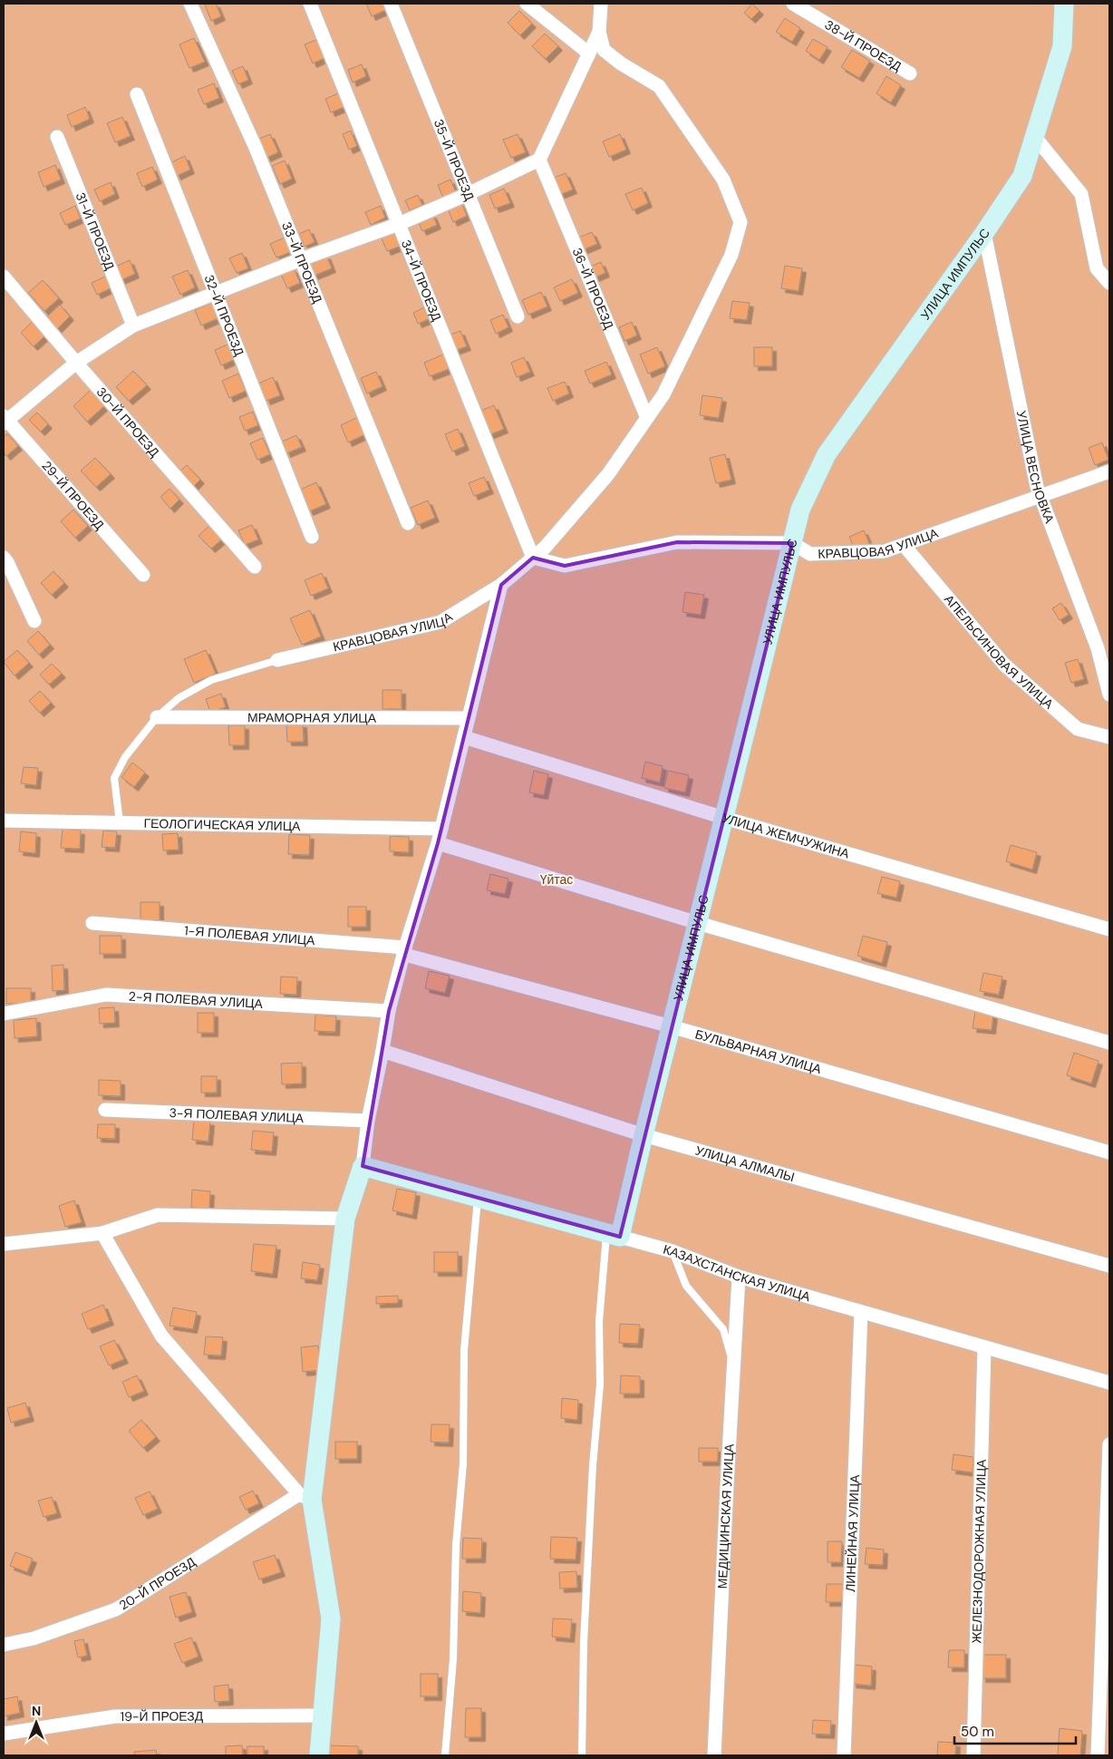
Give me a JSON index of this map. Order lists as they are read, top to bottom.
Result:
{
  "streets": {
    "street": [
      "38-Й ПРОЕЗД",
      "35-Й ПРОЕЗД",
      "31-Й ПРОЕЗД",
      "33-Й ПРОЕЗД",
      "УЛИЦА ИМПУЛЬС",
      "34-Й ПРОЕЗД",
      "36-Й ПРОЕЗД",
      "32-Й ПРОЕЗД",
      "30-Й ПРОЕЗД",
      "УЛИЦА ВЕСНОВКА",
      "29-Й ПРОЕЗД",
      "КРАВЦОВАЯ УЛИЦА",
      "АПЕЛЬСИНОВАЯ УЛИЦА",
      "МРАМОРНАЯ УЛИЦА",
      "ГЕОЛОГИЧЕСКАЯ УЛИЦА",
      "УЛИЦА ЖЕМЧУЖИНА",
      "1-Я ПОЛЕВАЯ УЛИЦА",
      "2-Я ПОЛЕВАЯ УЛИЦА",
      "БУЛЬВАРНАЯ УЛИЦА",
      "3-Я ПОЛЕВАЯ УЛИЦА",
      "УЛИЦА АЛМАЛЫ",
      "КАЗАХСТАНСКАЯ УЛИЦА",
      "МЕДИЦИНСКАЯ УЛИЦА",
      "ЛИНЕЙНАЯ УЛИЦА",
      "ЖЕЛЕЗНОДОРОЖНАЯ УЛИЦА",
      "20-Й ПРОЕЗД",
      "19-Й ПРОЕЗД"
    ]
  },
  "crossings": [
    ["УЛИЦА ИМПУЛЬС", "УЛИЦА ВЕСНОВКА"],
    ["УЛИЦА ИМПУЛЬС", "КРАВЦОВАЯ УЛИЦА"],
    ["УЛИЦА ИМПУЛЬС", "УЛИЦА ЖЕМЧУЖИНА"],
    ["УЛИЦА ИМПУЛЬС", "БУЛЬВАРНАЯ УЛИЦА"],
    ["УЛИЦА ИМПУЛЬС", "УЛИЦА АЛМАЛЫ"],
    ["УЛИЦА ИМПУЛЬС", "КАЗАХСТАНСКАЯ УЛИЦА"],
    ["34-Й ПРОЕЗД", "КРАВЦОВАЯ УЛИЦА"],
    ["36-Й ПРОЕЗД", "КРАВЦОВАЯ УЛИЦА"],
    ["УЛИЦА ВЕСНОВКА", "КРАВЦОВАЯ УЛИЦА"],
    ["КРАВЦОВАЯ УЛИЦА", "АПЕЛЬСИНОВАЯ УЛИЦА"],
    ["1-Я ПОЛЕВАЯ УЛИЦА", "БУЛЬВАРНАЯ УЛИЦА"],
    ["КАЗАХСТАНСКАЯ УЛИЦА", "МЕДИЦИНСКАЯ УЛИЦА"],
    ["КАЗАХСТАНСКАЯ УЛИЦА", "ЛИНЕЙНАЯ УЛИЦА"],
    ["КАЗАХСТАНСКАЯ УЛИЦА", "ЖЕЛЕЗНОДОРОЖНАЯ УЛИЦА"]
  ],
  "parks": ["Үйтас"],
  "scale_bar": "50 m",
  "north": "top"
}
